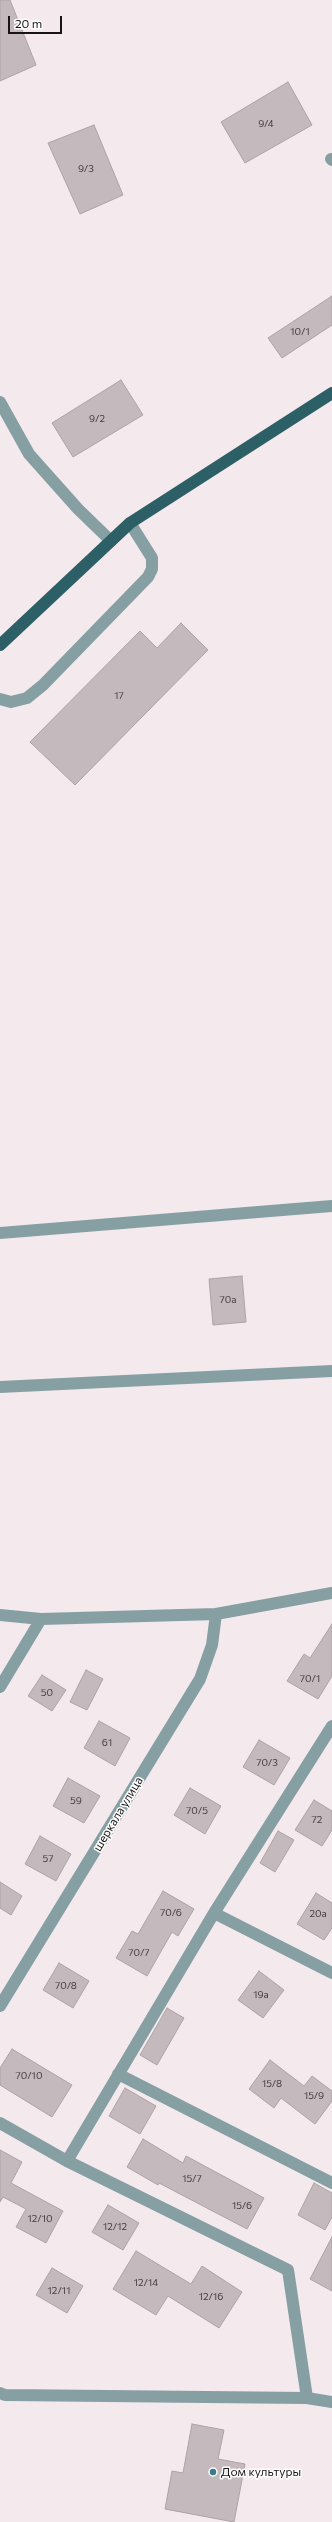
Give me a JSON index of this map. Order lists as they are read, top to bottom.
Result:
{
  "streets": {
    "street": ["шеркала улица"]
  },
  "places": ["Дом культуры"],
  "house_numbers": [
    "9/4",
    "9/3",
    "10/1",
    "9/2",
    "17",
    "70а",
    "70/1",
    "50",
    "61",
    "70/3",
    "59",
    "70/5",
    "72",
    "57",
    "70/6",
    "20а",
    "70/7",
    "70/8",
    "19а",
    "70/10",
    "15/8",
    "15/9",
    "15/7",
    "15/6",
    "12/10",
    "12/12",
    "12/14",
    "12/11",
    "12/16"
  ],
  "scale_bar": "20 m"
}
